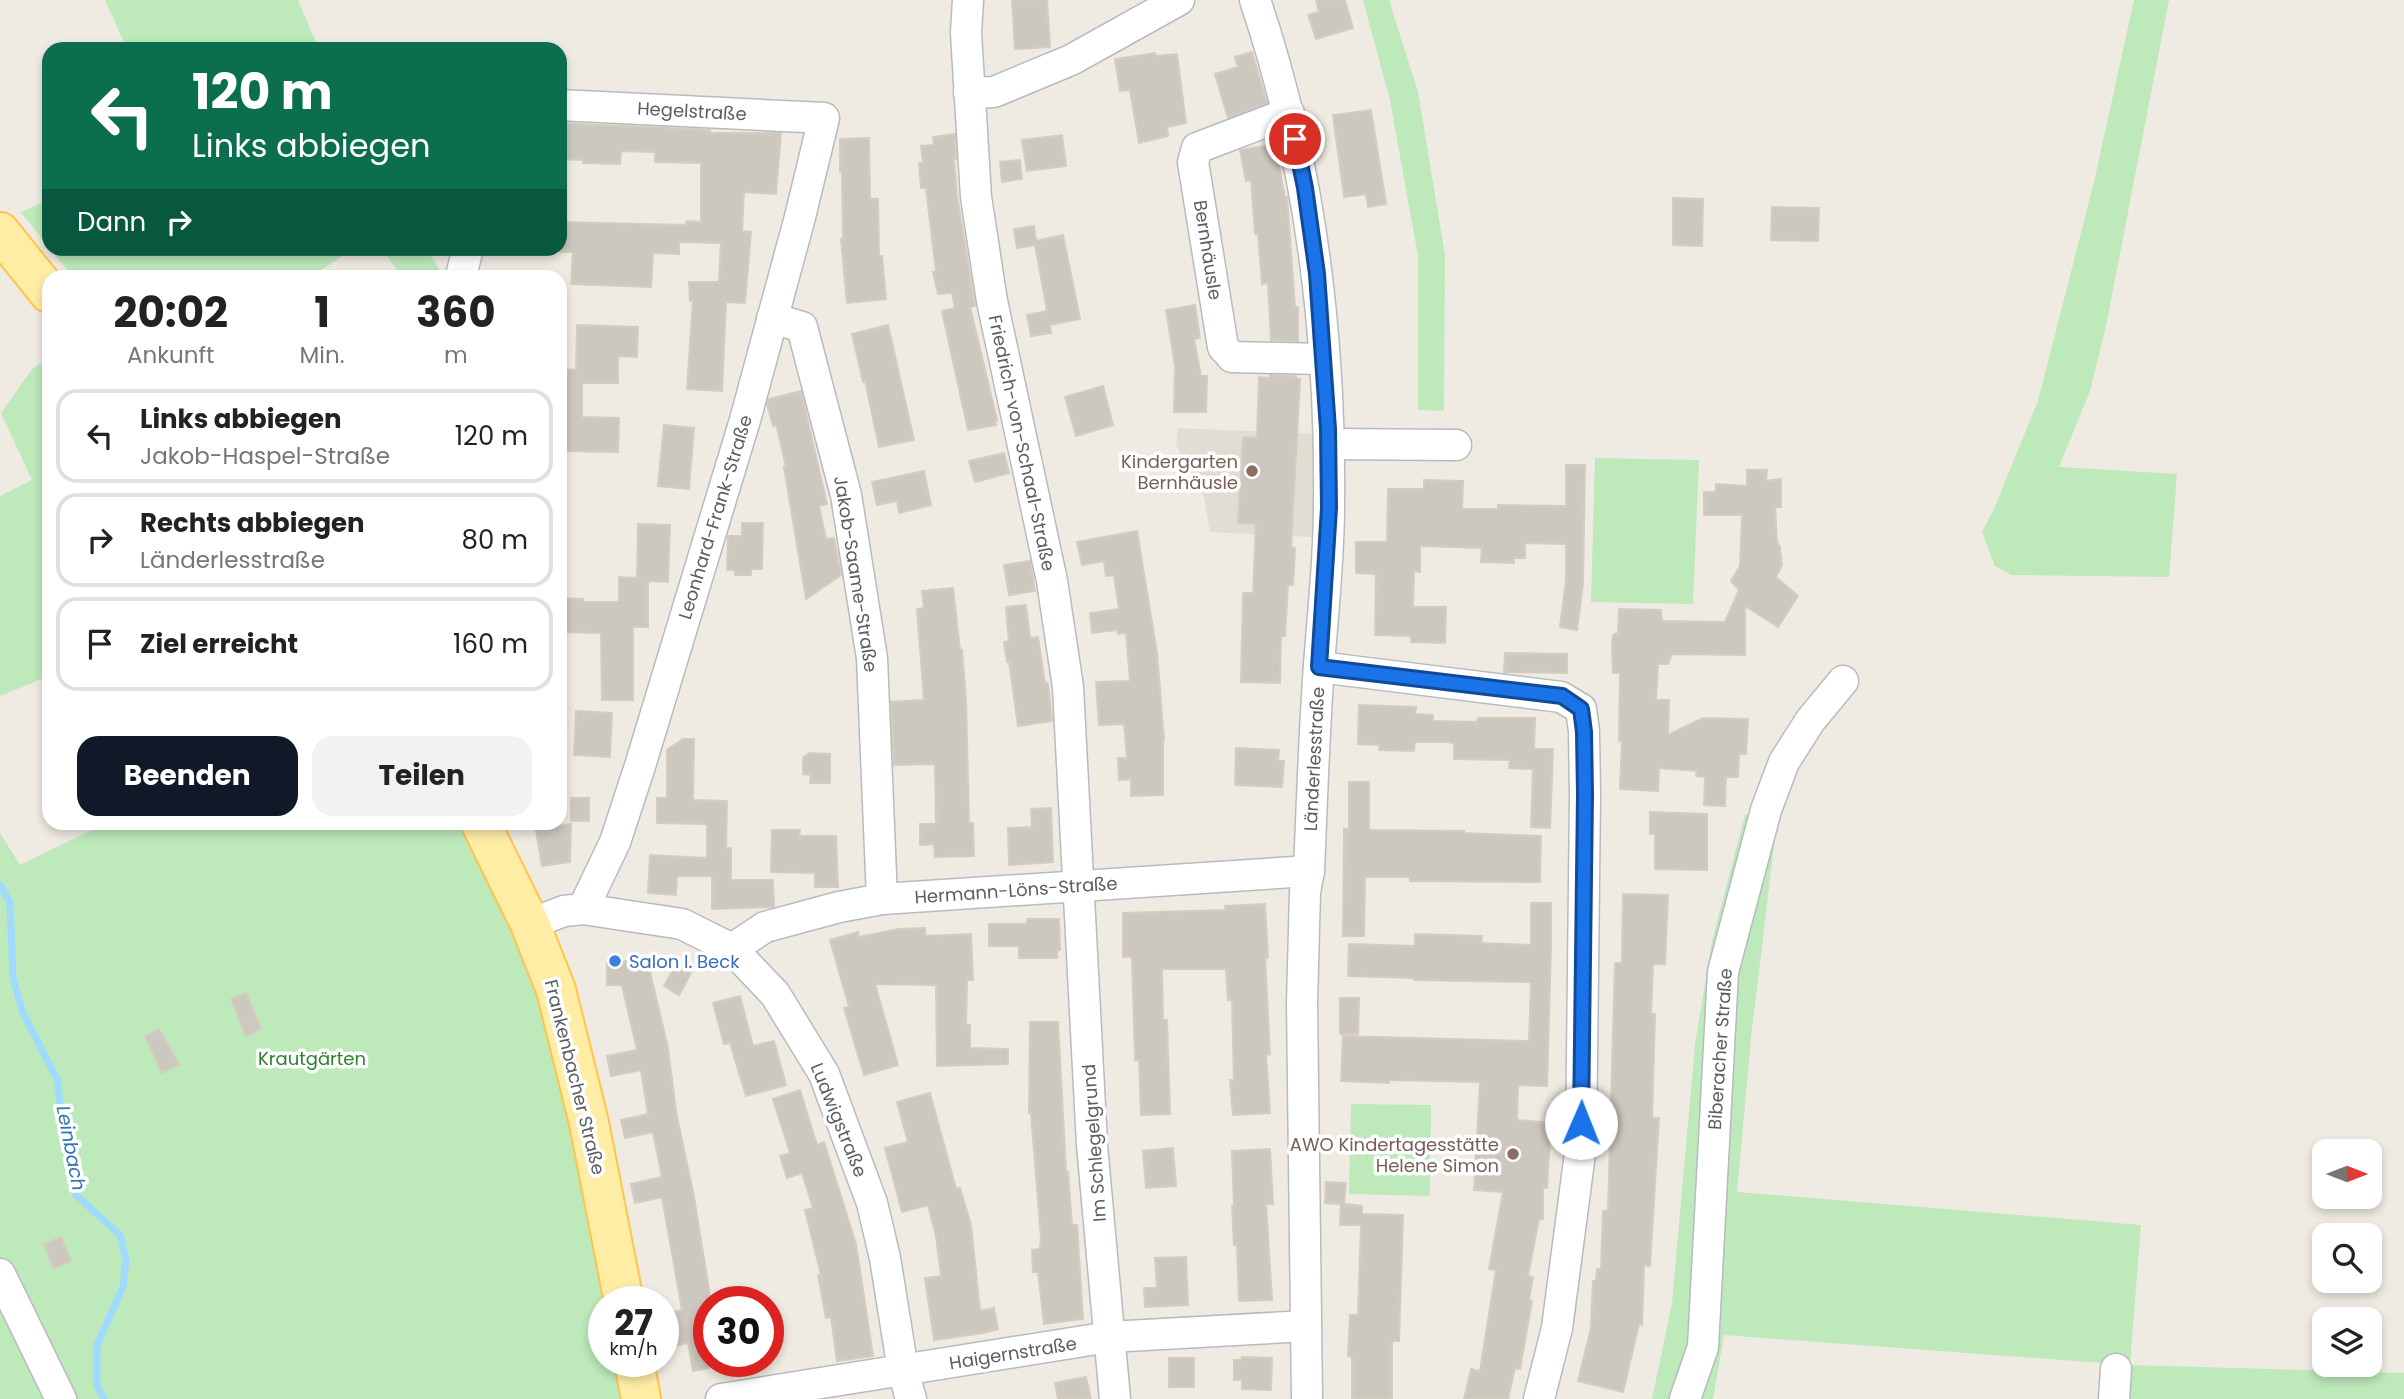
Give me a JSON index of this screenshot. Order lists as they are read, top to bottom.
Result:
{
  "streets": {
    "main road": ["Frankenbacher Straße"],
    "street": [
      "Hegelstraße",
      "Bernhäusle",
      "Friedrich-von-Schaal-Straße",
      "Leonhard-Frank-Straße",
      "Jakob-Saame-Straße",
      "Länderlesstraße",
      "Hermann-Löns-Straße",
      "Biberacher Straße",
      "Ludwigstraße",
      "Im Schlegelgrund",
      "Haigernstraße"
    ]
  },
  "crossings": [
    ["Hegelstraße", "Leonhard-Frank-Straße"],
    ["Bernhäusle", "Länderlesstraße"],
    ["Friedrich-von-Schaal-Straße", "Hermann-Löns-Straße"],
    ["Friedrich-von-Schaal-Straße", "Im Schlegelgrund"],
    ["Leonhard-Frank-Straße", "Jakob-Saame-Straße"],
    ["Leonhard-Frank-Straße", "Ludwigstraße"],
    ["Jakob-Saame-Straße", "Hermann-Löns-Straße"],
    ["Länderlesstraße", "Hermann-Löns-Straße"],
    ["Länderlesstraße", "Haigernstraße"],
    ["Hermann-Löns-Straße", "Ludwigstraße"],
    ["Hermann-Löns-Straße", "Im Schlegelgrund"],
    ["Frankenbacher Straße", "Ludwigstraße"],
    ["Ludwigstraße", "Haigernstraße"],
    ["Im Schlegelgrund", "Haigernstraße"]
  ],
  "water": ["Leinbach"],
  "parks": ["Krautgärten"],
  "places": ["Kindergarten Bernhäusle", "Salon I. Beck", "AWO Kindertagesstätte Helene Simon"],
  "north": "right",
  "page": {
    "turn": ["120 m", "Links abbiegen"],
    "then": "Dann",
    "eta": [
      "20:02",
      "Ankunft",
      "1",
      "Min.",
      "360",
      "m"
    ],
    "list": [
      {
        "name": "Links abbiegen",
        "note": "Jakob-Haspel-Straße",
        "value": "120 m"
      },
      {
        "name": "Rechts abbiegen",
        "note": "Länderlesstraße",
        "value": "80 m"
      },
      {
        "name": "Ziel erreicht",
        "value": "160 m"
      }
    ],
    "buttons": ["Beenden", "Teilen"],
    "speed": "27 km/h",
    "limit": "30"
  }
}
